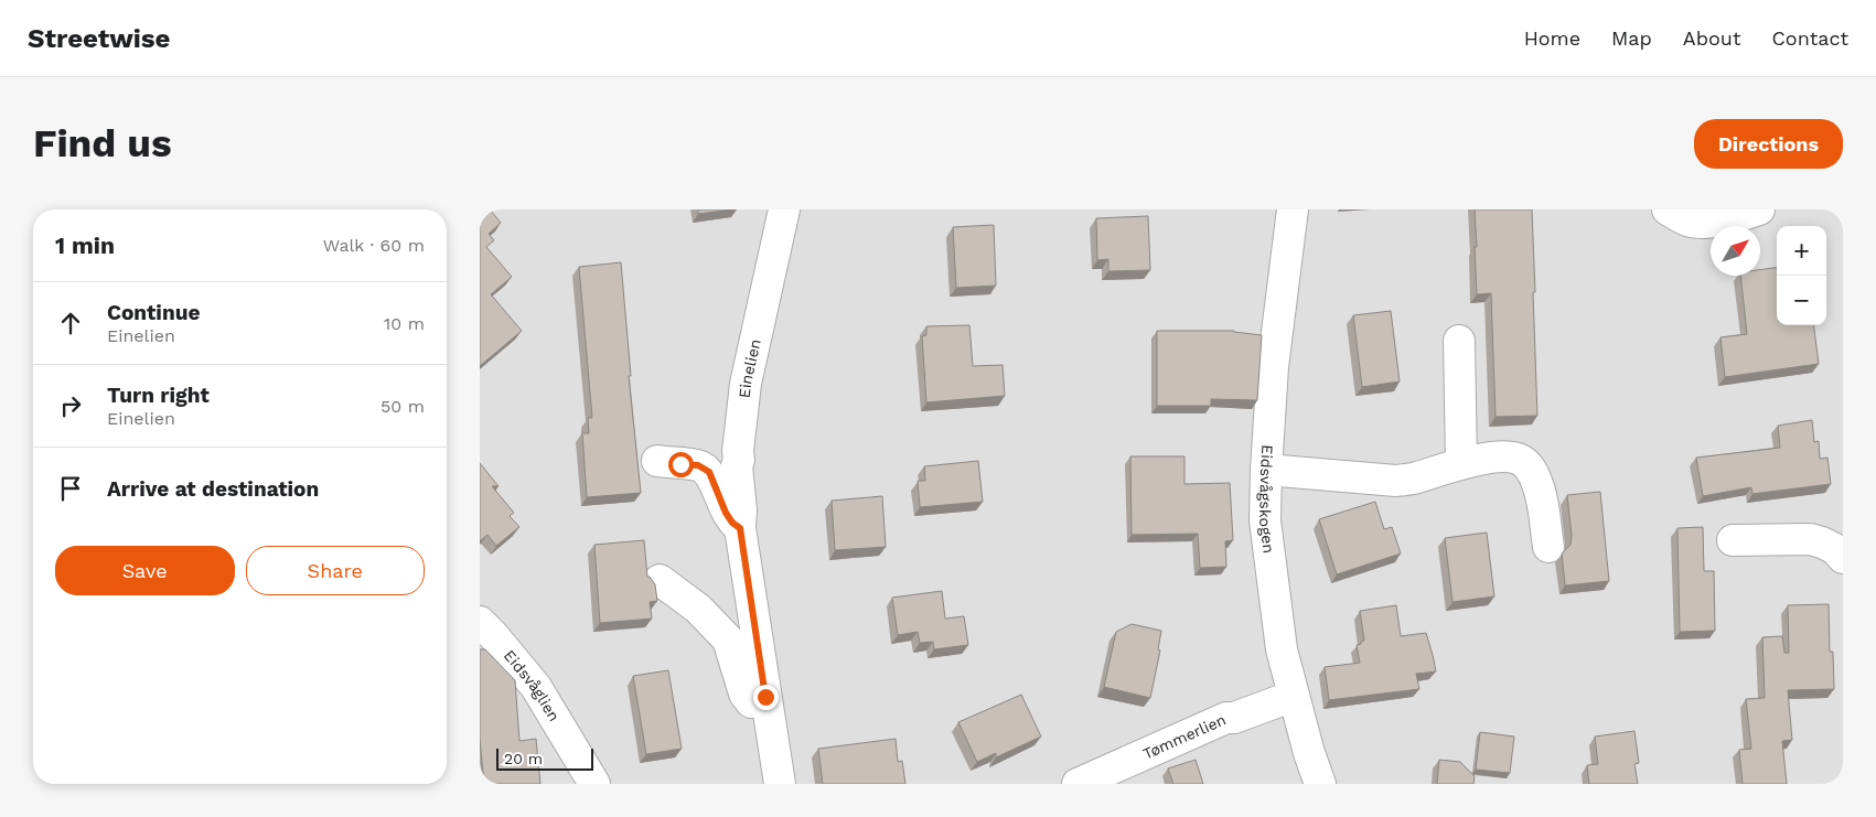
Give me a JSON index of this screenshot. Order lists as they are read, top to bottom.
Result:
{
  "streets": {
    "street": [
      "Einelien",
      "Eidsvågskogen",
      "Eidsvåglien",
      "Tømmerlien"
    ]
  },
  "crossings": [
    ["Eidsvågskogen", "Tømmerlien"]
  ],
  "scale_bar": "20 m",
  "north": "top right",
  "page": {
    "header": "Streetwise",
    "nav": [
      "Home",
      "Map",
      "About",
      "Contact"
    ],
    "buttons": [
      "Directions",
      ["Save", "Share"]
    ],
    "title": "Find us",
    "heading": ["1 min", "Walk · 60 m"],
    "map_buttons": ["+", "−"],
    "list": [
      ["Continue", "Einelien", "10 m"],
      ["Turn right", "Einelien", "50 m"],
      "Arrive at destination"
    ],
    "scale": "20 m"
  }
}
